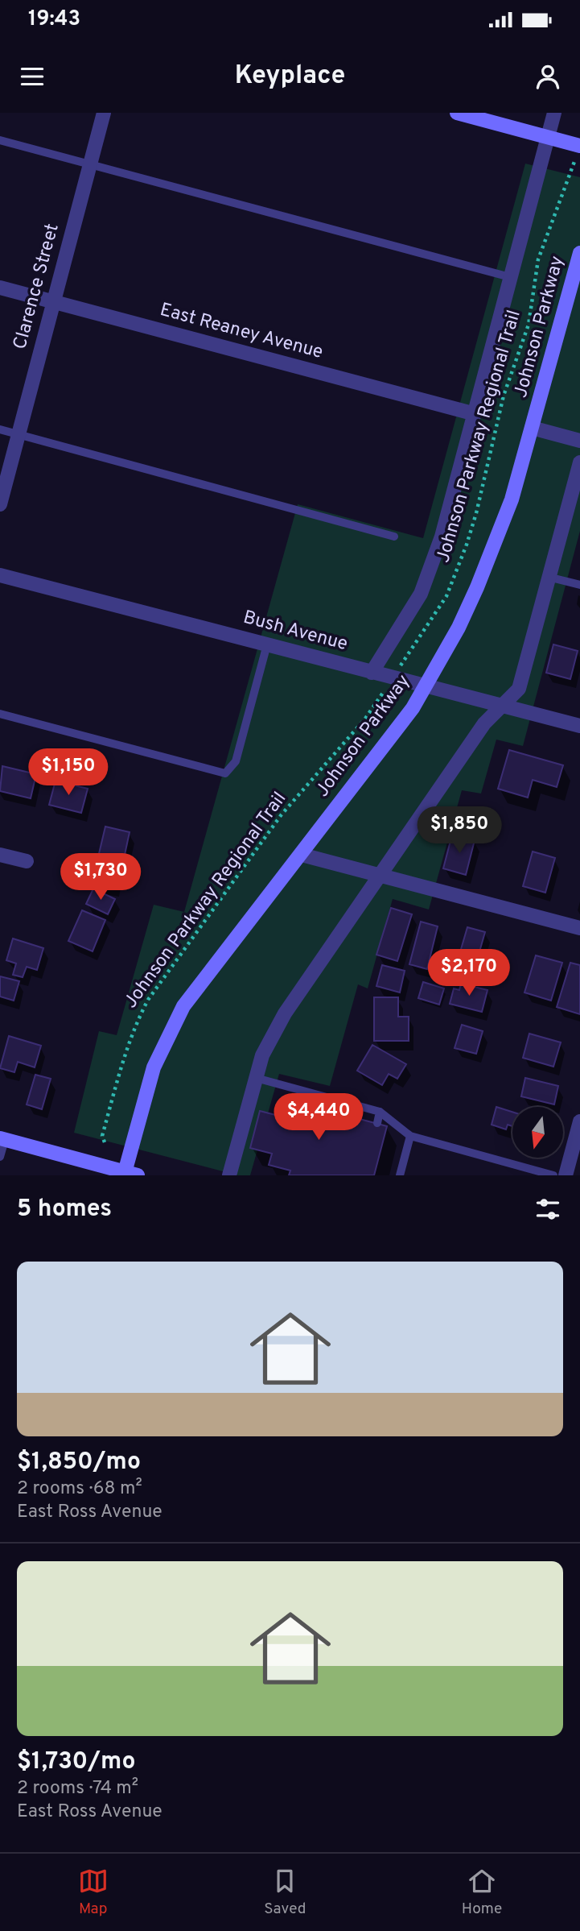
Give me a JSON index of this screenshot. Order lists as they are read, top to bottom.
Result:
{
  "streets": {
    "street": [
      "Clarence Street",
      "Johnson Parkway",
      "East Reaney Avenue",
      "Bush Avenue"
    ],
    "path": ["Johnson Parkway Regional Trail"]
  },
  "crossings": [
    ["Clarence Street", "East Reaney Avenue"],
    ["Johnson Parkway", "East Reaney Avenue"],
    ["Johnson Parkway", "Bush Avenue"]
  ],
  "north": "bottom",
  "page": {
    "status": "19:43",
    "header": "Keyplace",
    "price": [
      "$1,150",
      "$1,850",
      "$1,730",
      "$2,170",
      "$4,440"
    ],
    "heading": "5 homes",
    "list": [
      {
        "name": "$1,850/mo",
        "note": "2 rooms · 68 m² · East Ross Avenue"
      },
      {
        "name": "$1,730/mo",
        "note": "2 rooms · 74 m² · East Ross Avenue"
      }
    ],
    "tabs": ["Map", "Saved", "Home"]
  }
}
